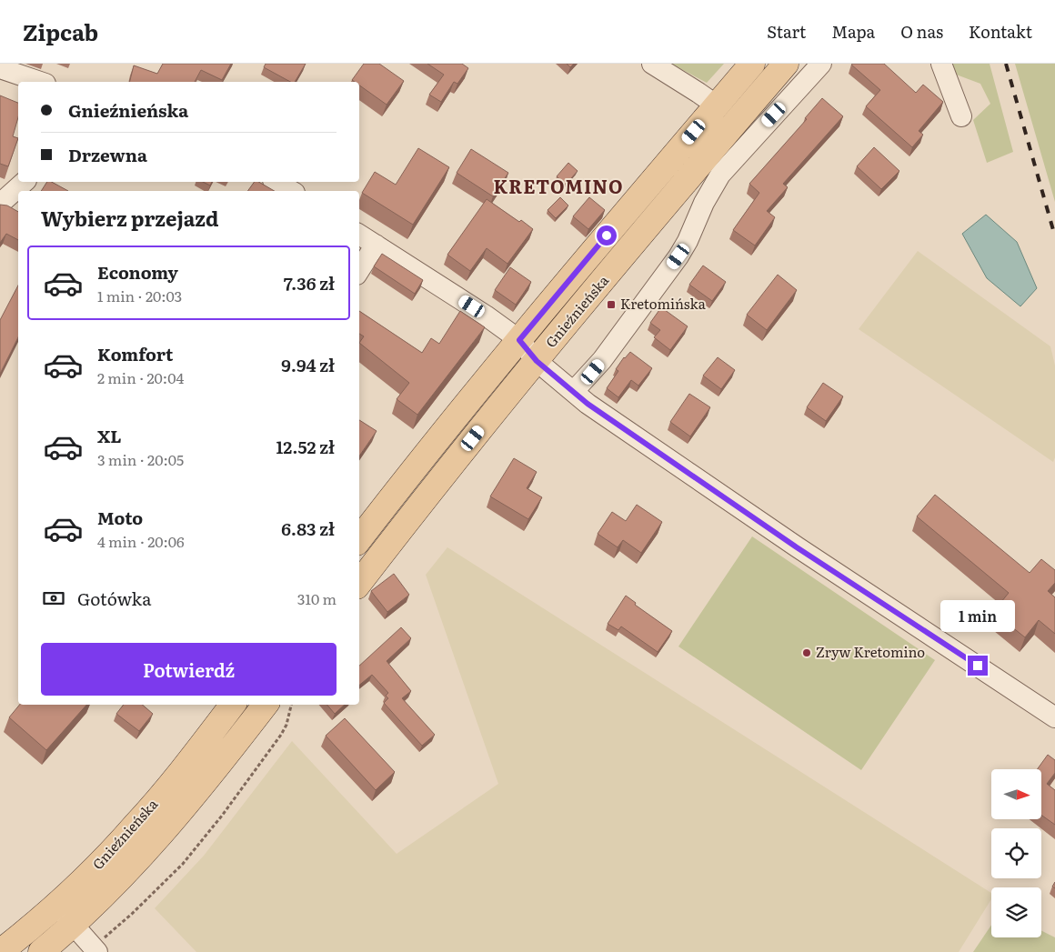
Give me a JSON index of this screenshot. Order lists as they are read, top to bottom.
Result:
{
  "streets": {
    "main road": ["Gnieźnieńska"]
  },
  "districts": ["KRETOMINO"],
  "places": {
    "transit": ["Kretomińska"],
    "other": ["Zryw Kretomino"]
  },
  "north": "right",
  "page": {
    "header": "Zipcab",
    "nav": [
      "Start",
      "Mapa",
      "O nas",
      "Kontakt"
    ],
    "banner": ["Gnieźnieńska", "Drzewna"],
    "heading": "Wybierz przejazd",
    "list": [
      {
        "name": "Economy",
        "note": "1 min · 20:03",
        "value": "7.36 zł"
      },
      {
        "name": "Komfort",
        "note": "2 min · 20:04",
        "value": "9.94 zł"
      },
      {
        "name": "XL",
        "note": "3 min · 20:05",
        "value": "12.52 zł"
      },
      {
        "name": "Moto",
        "note": "4 min · 20:06",
        "value": "6.83 zł"
      }
    ],
    "pay": ["Gotówka", "310 m"],
    "bubble": "1 min",
    "buttons": "Potwierdź"
  }
}
